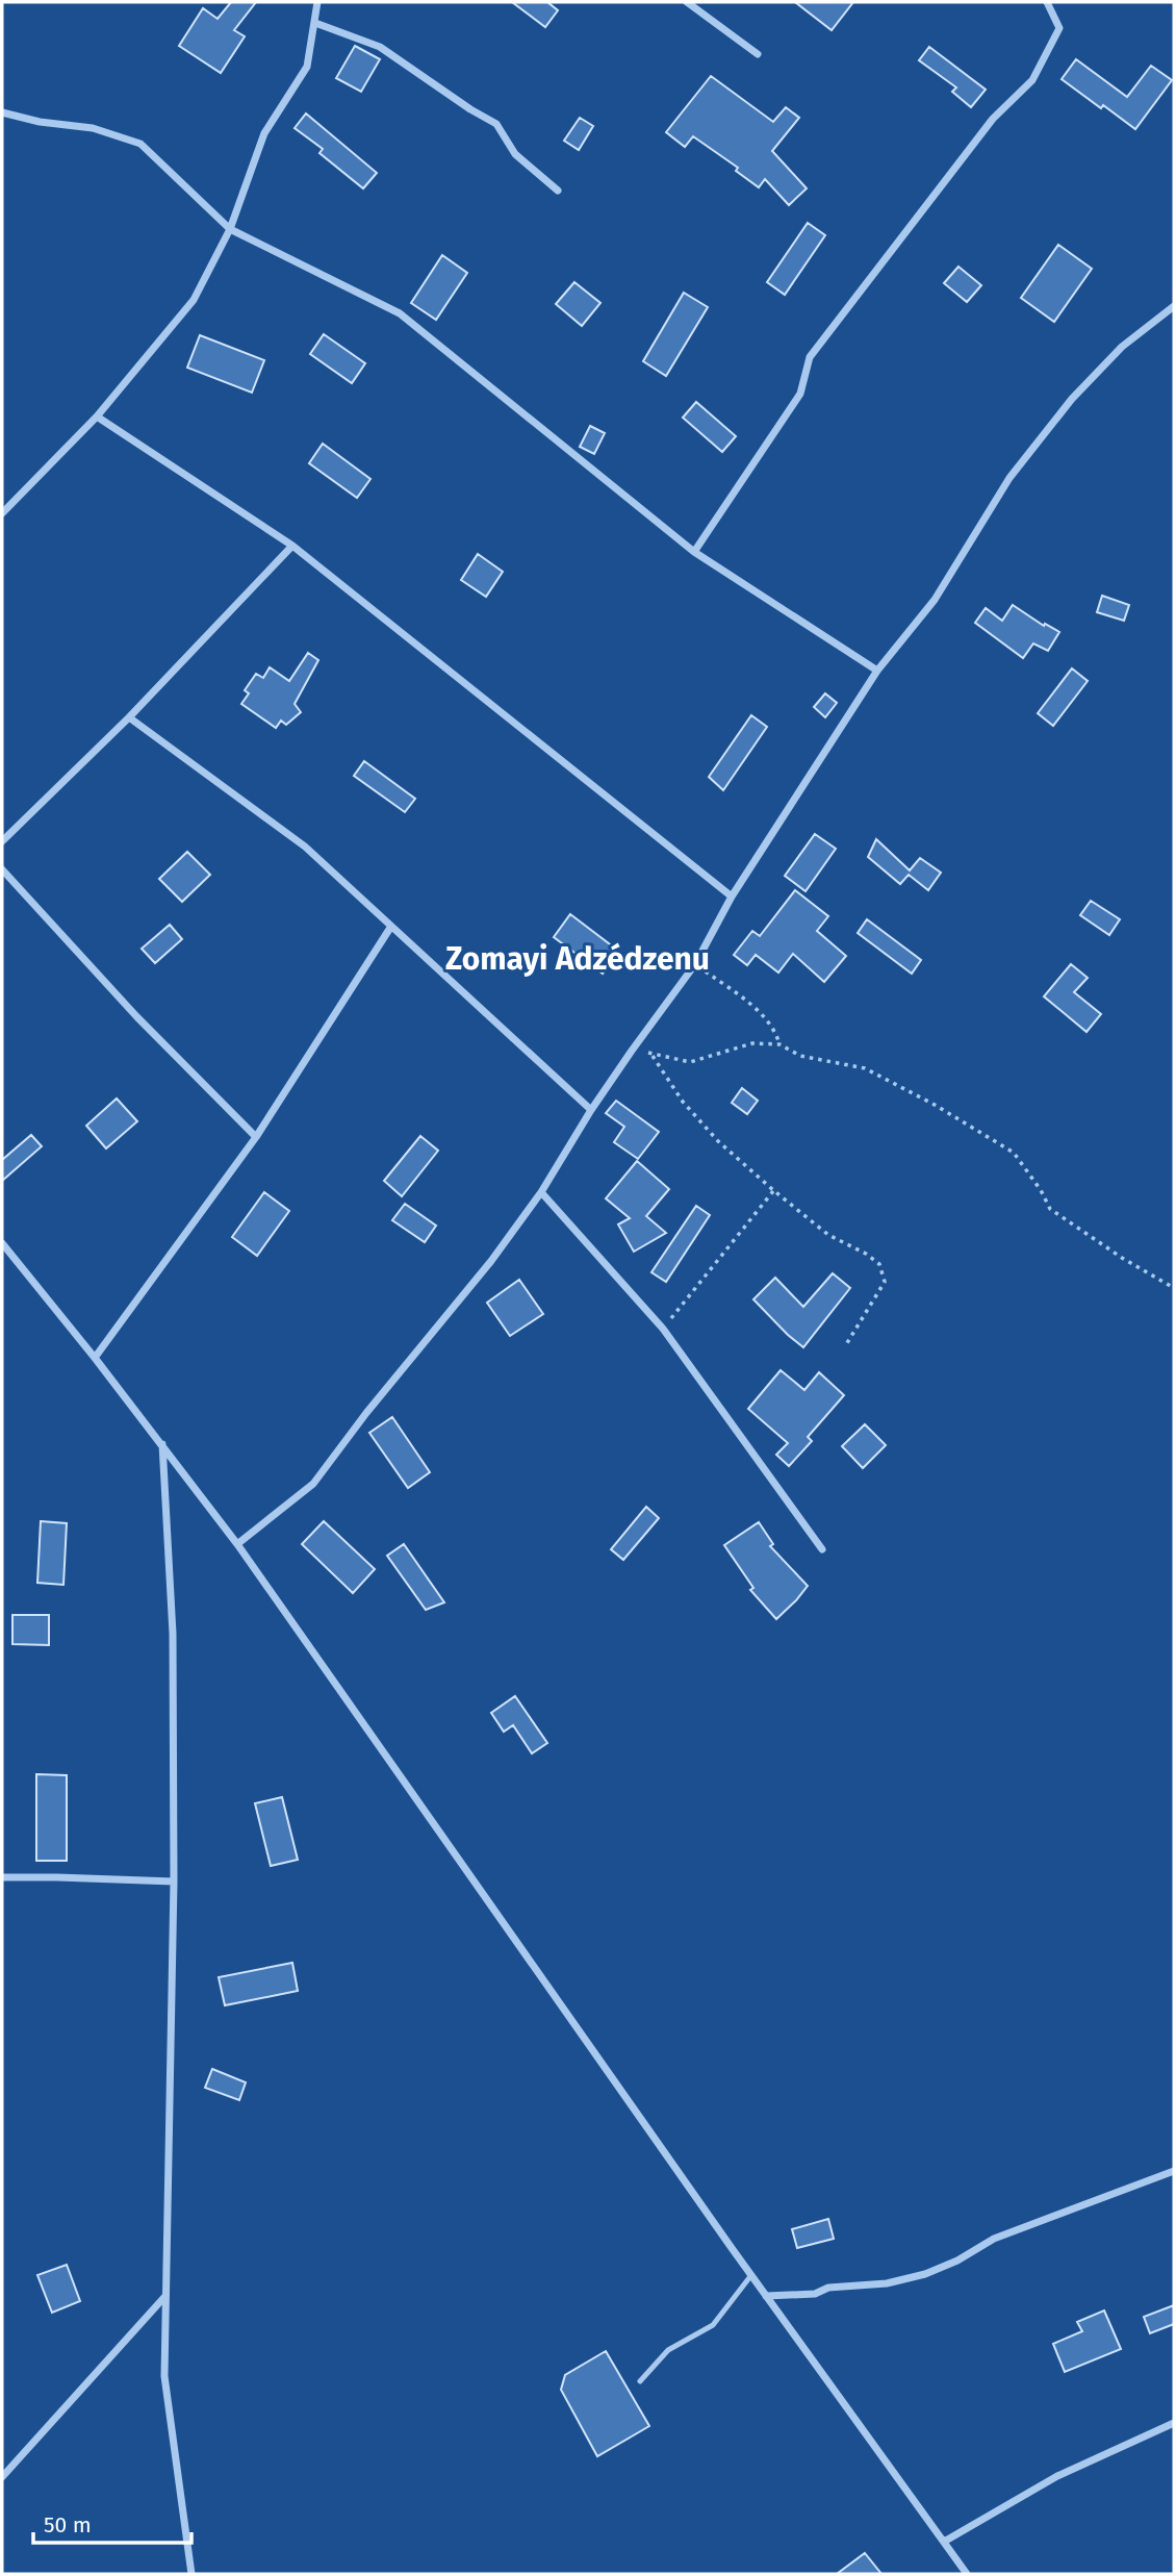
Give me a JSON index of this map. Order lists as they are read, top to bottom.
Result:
{
  "districts": ["Zomayi Adzédzenu"],
  "scale_bar": "50 m"
}
